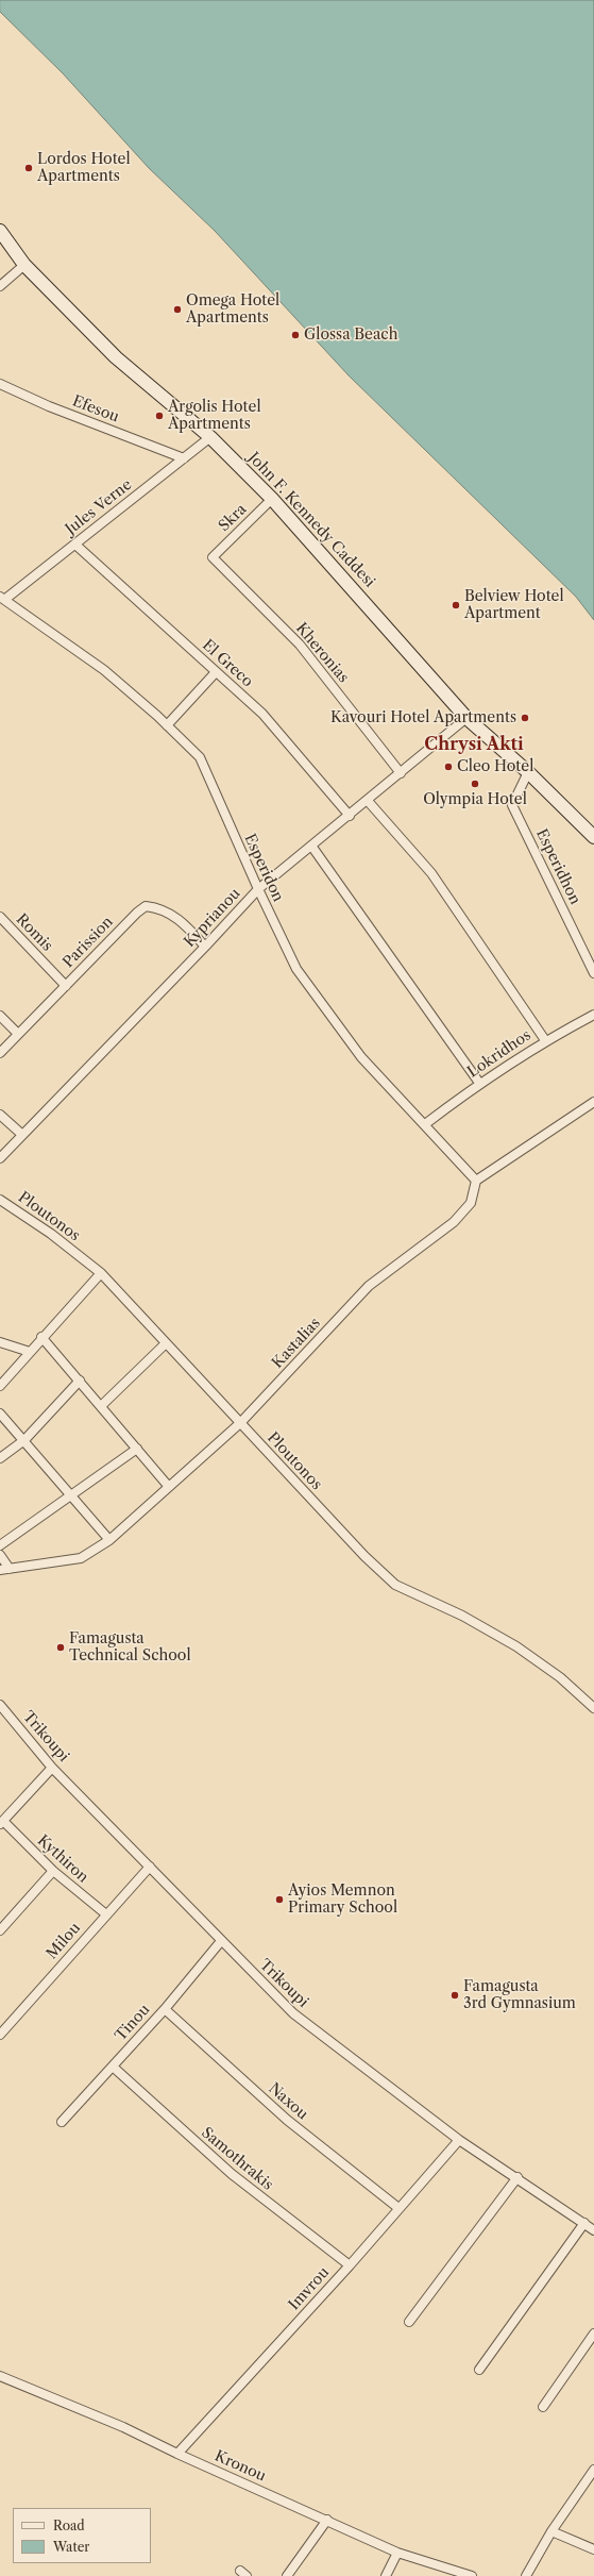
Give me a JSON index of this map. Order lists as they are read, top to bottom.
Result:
{
  "streets": {
    "street": [
      "Efesou",
      "Jules Verne",
      "Skra",
      "John F. Kennedy Caddesi",
      "Kheronias",
      "El Greco",
      "Esperidhon",
      "Esperidon",
      "Kyprianou",
      "Romis",
      "Parission",
      "Lokridhos",
      "Ploutonos",
      "Kastalias",
      "Trikoupi",
      "Kythiron",
      "Milou",
      "Tinou",
      "Naxou",
      "Samothrakis",
      "Imvrou",
      "Kronou"
    ]
  },
  "crossings": [
    ["Efesou", "Jules Verne"],
    ["Jules Verne", "John F. Kennedy Caddesi"],
    ["Jules Verne", "El Greco"],
    ["Jules Verne", "Esperidon"],
    ["Skra", "John F. Kennedy Caddesi"],
    ["Skra", "Kheronias"],
    ["John F. Kennedy Caddesi", "Esperidhon"],
    ["John F. Kennedy Caddesi", "Kyprianou"],
    ["Kheronias", "Kyprianou"],
    ["El Greco", "Kyprianou"],
    ["Esperidon", "Kyprianou"],
    ["Esperidon", "Lokridhos"],
    ["Esperidon", "Kastalias"],
    ["Kyprianou", "Parission"],
    ["Romis", "Parission"],
    ["Ploutonos", "Kastalias"],
    ["Trikoupi", "Milou"],
    ["Trikoupi", "Tinou"],
    ["Trikoupi", "Imvrou"],
    ["Kythiron", "Milou"],
    ["Tinou", "Naxou"],
    ["Tinou", "Samothrakis"],
    ["Naxou", "Imvrou"],
    ["Samothrakis", "Imvrou"],
    ["Imvrou", "Kronou"]
  ],
  "districts": ["Chrysi Akti"],
  "places": [
    "Lordos Hotel Apartments",
    "Omega Hotel Apartments",
    "Glossa Beach",
    "Argolis Hotel Apartments",
    "Belview Hotel Apartment",
    "Kavouri Hotel Apartments",
    "Cleo Hotel",
    "Olympia Hotel",
    "Famagusta Technical School",
    "Ayios Memnon Primary School",
    "Famagusta 3rd Gymnasium"
  ],
  "legend": ["Road", "Water"]
}
